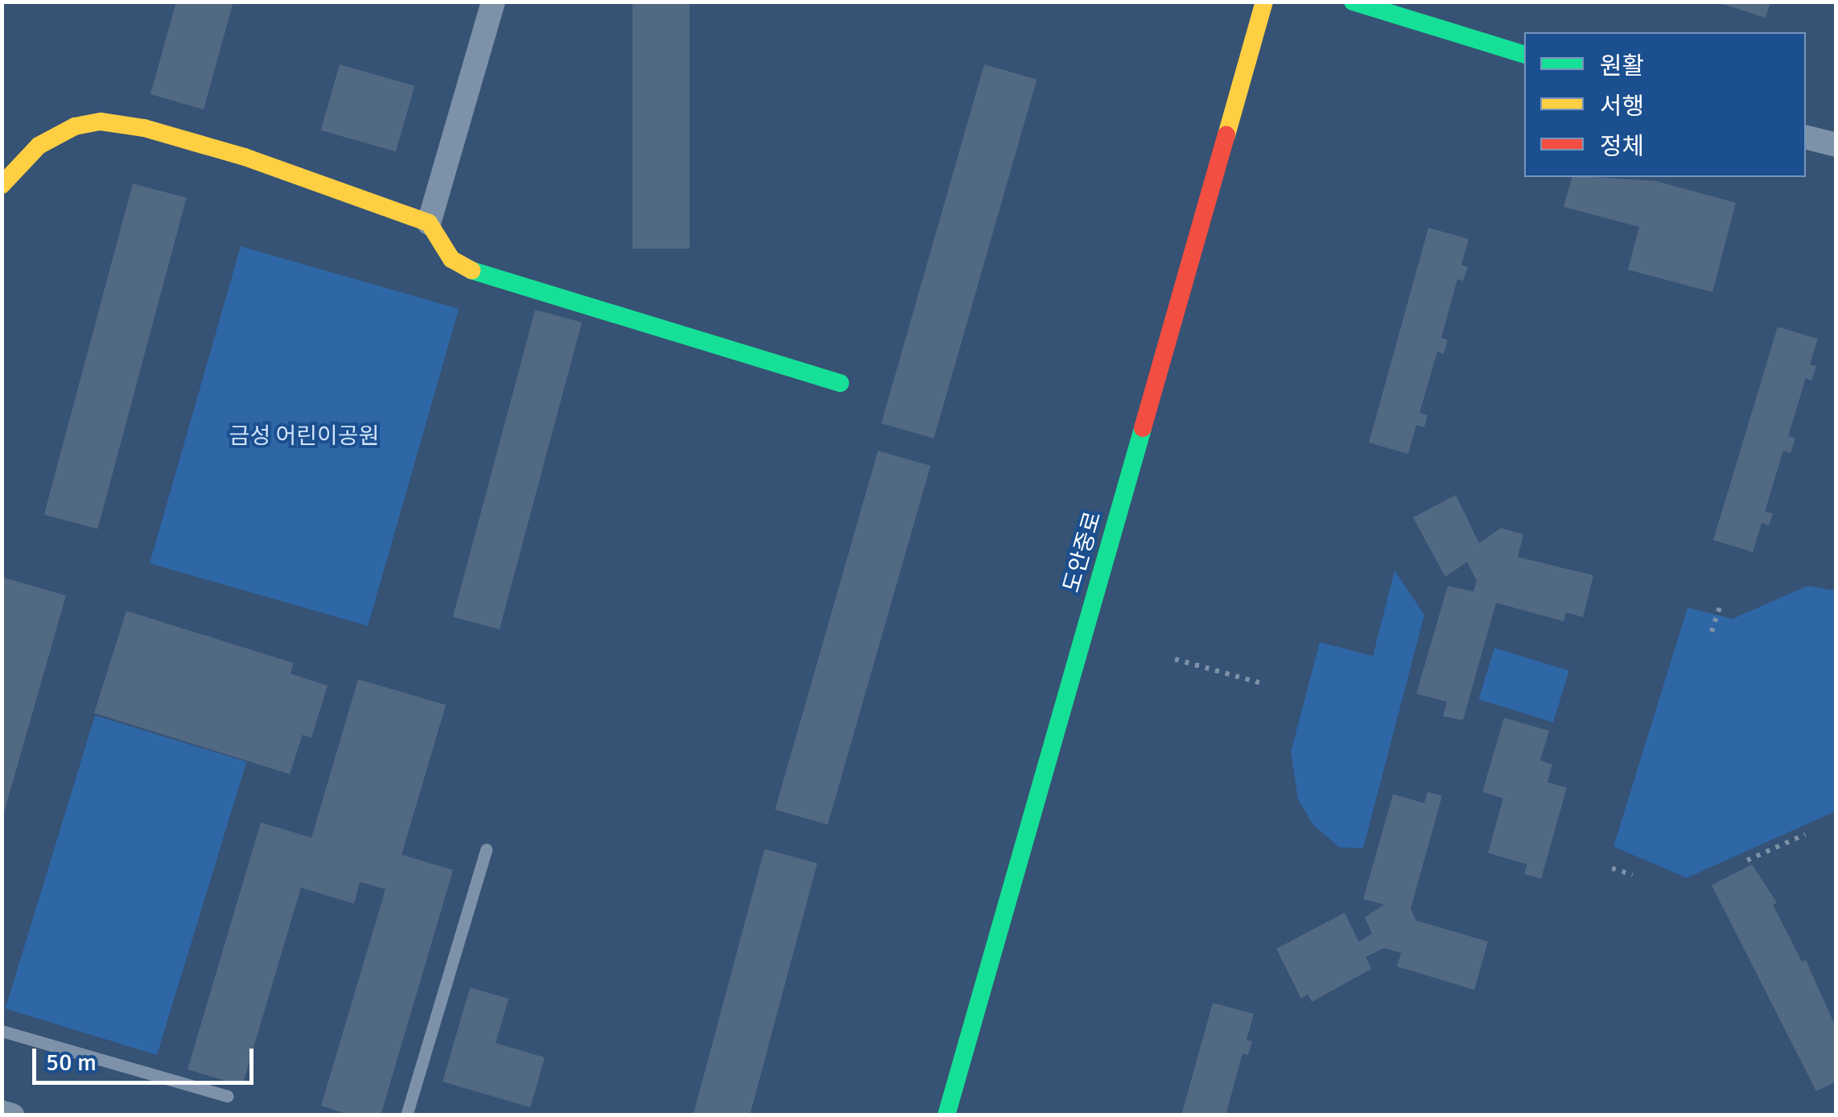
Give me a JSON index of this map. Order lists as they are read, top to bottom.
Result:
{
  "streets": {
    "street": ["도안중로"]
  },
  "parks": ["금성 어린이공원"],
  "legend": ["원활", "서행", "정체"],
  "scale_bar": "50 m"
}
